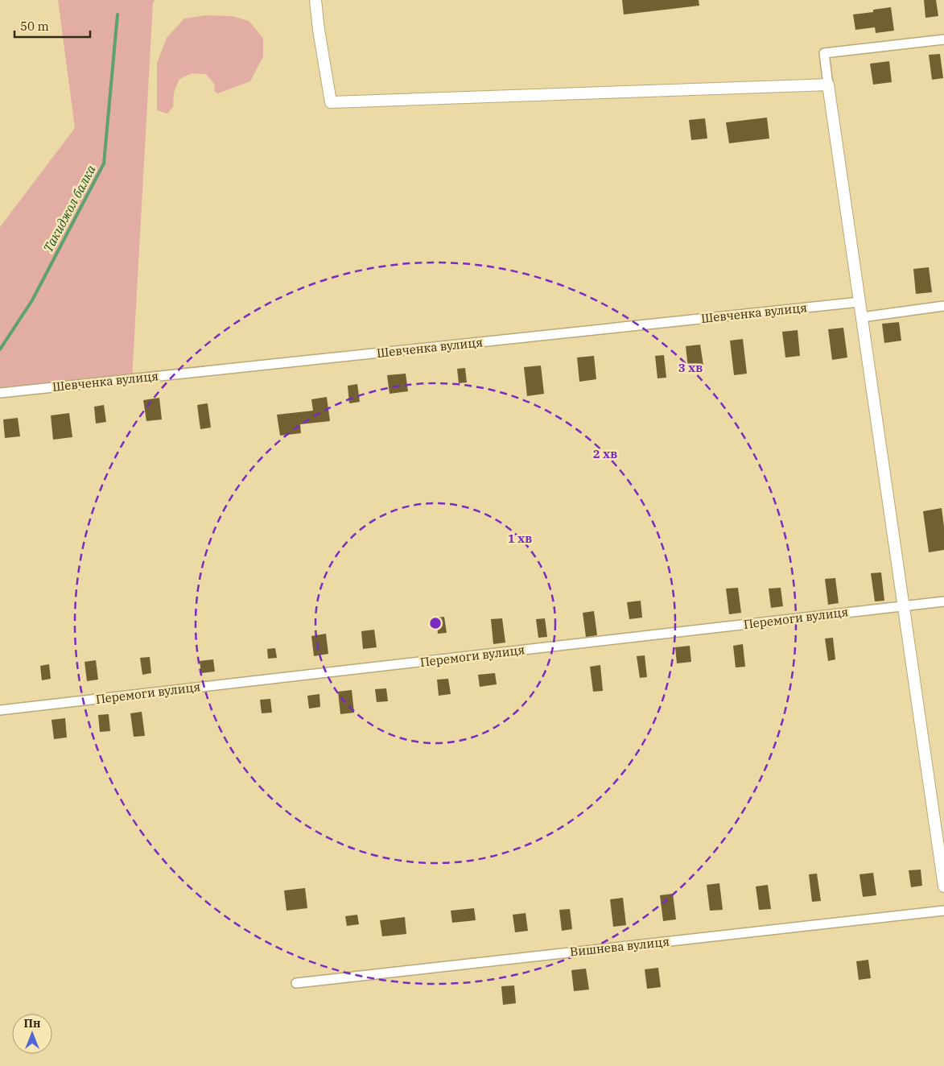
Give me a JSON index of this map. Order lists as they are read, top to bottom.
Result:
{
  "streets": {
    "street": ["Шевченка вулиця", "Перемоги вулиця", "Вишнева вулиця"]
  },
  "water": ["Такиджол балка"],
  "scale_bar": "50 m",
  "north": "top",
  "rings": ["3 хв", "2 хв", "1 хв"]
}
